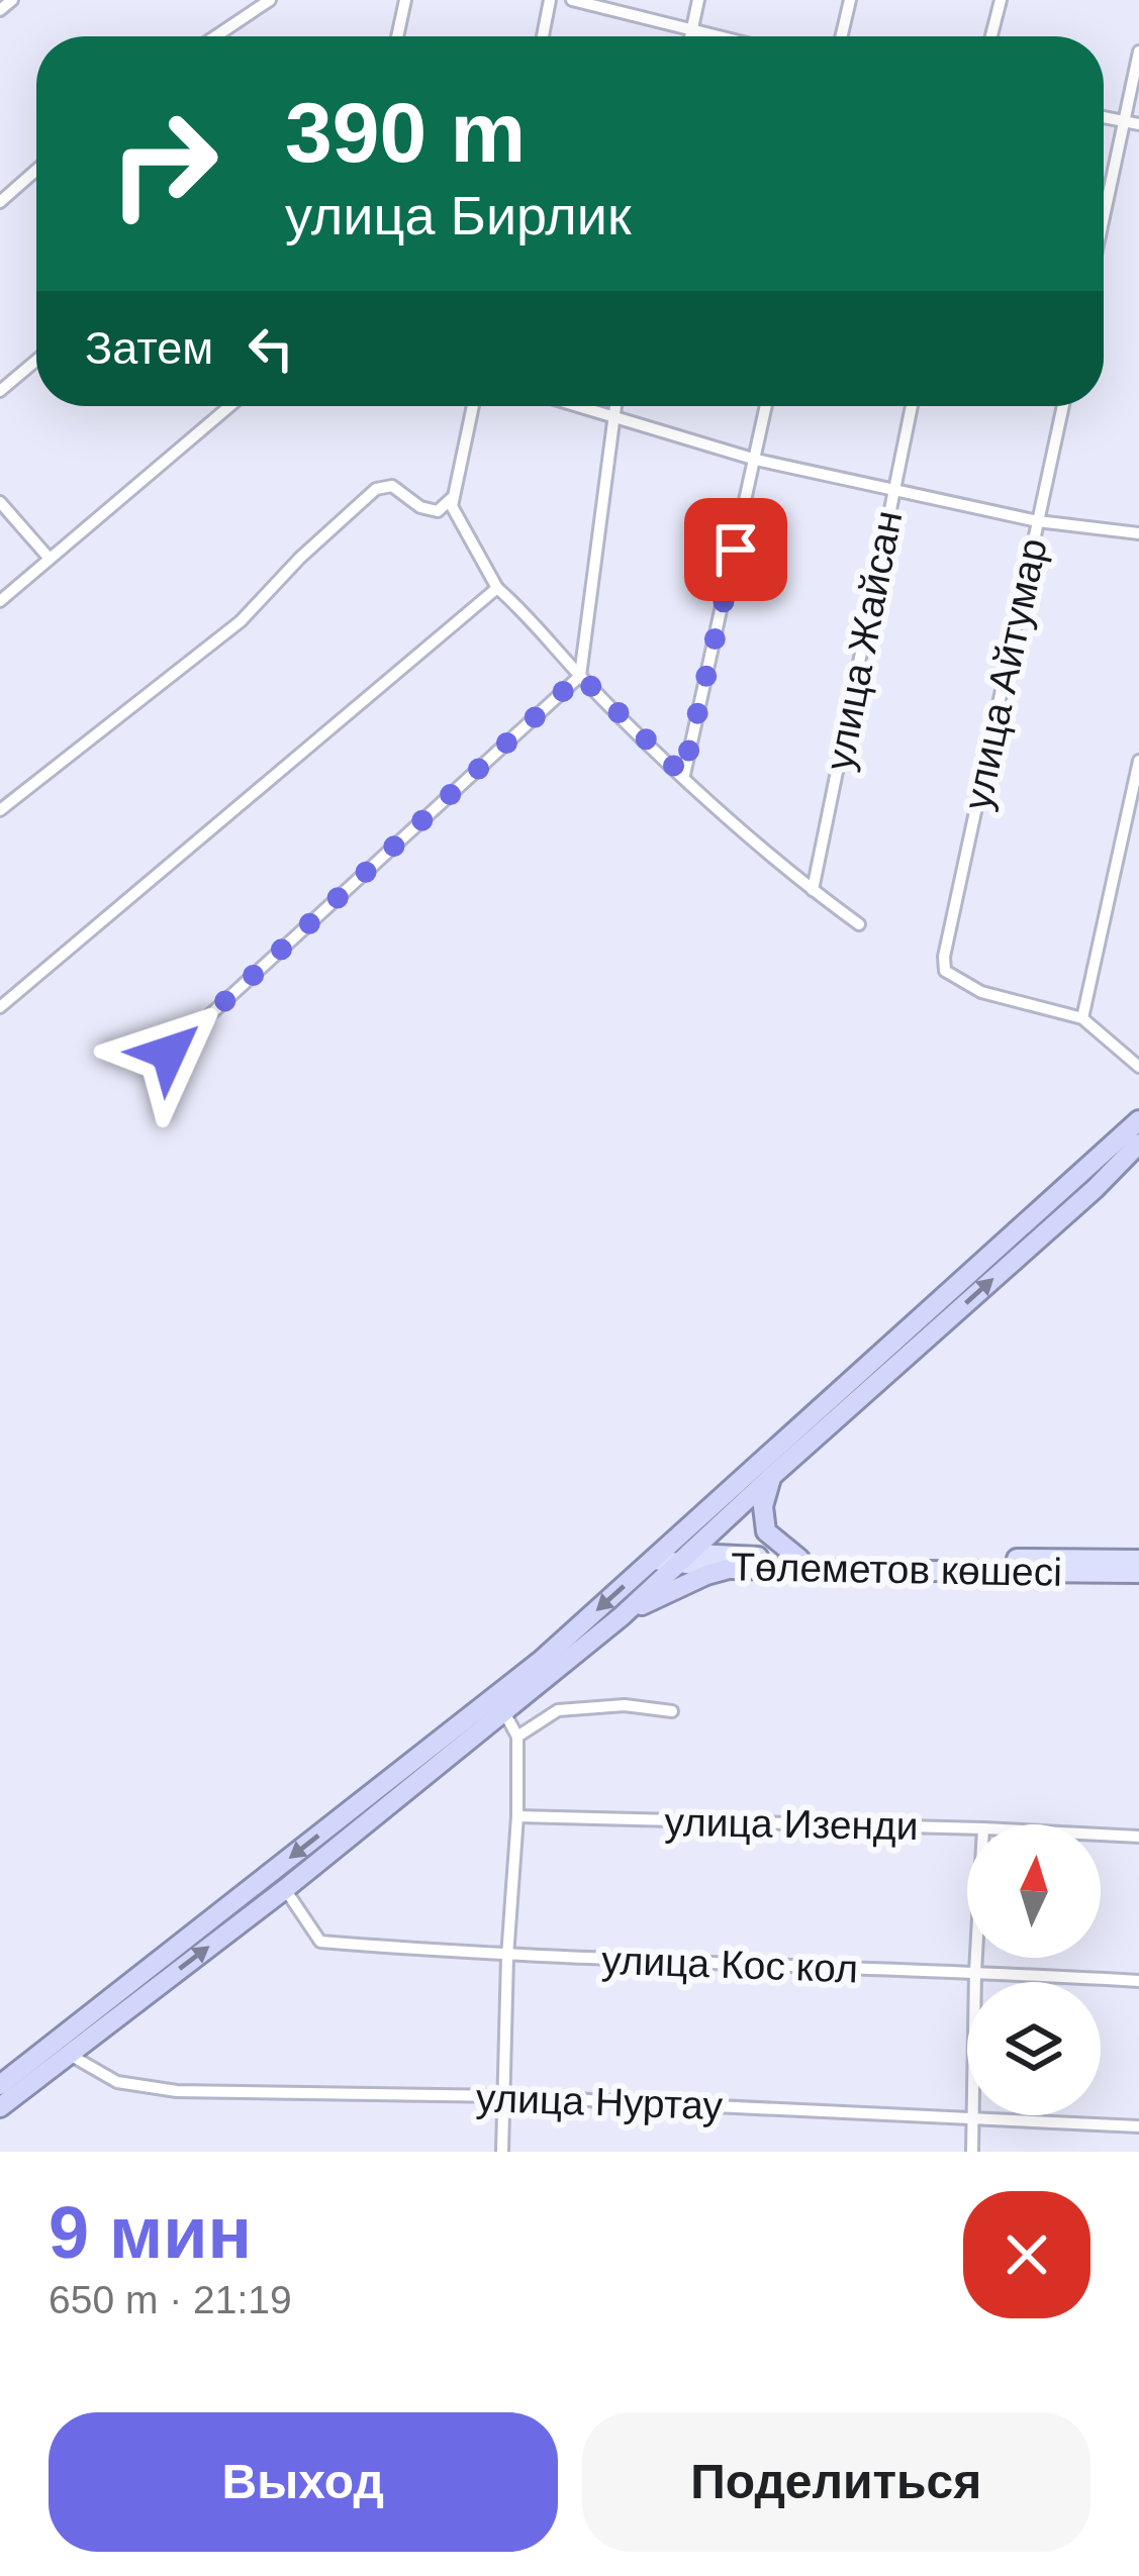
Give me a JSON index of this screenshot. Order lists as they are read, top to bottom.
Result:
{
  "streets": {
    "main road": ["Төлеметов көшесі"],
    "street": [
      "улица Жайсан",
      "улица Айтумар",
      "улица Изенди",
      "улица Кос кол",
      "улица Нуртау"
    ]
  },
  "north": "top",
  "page": {
    "turn": ["390 m", "улица Бирлик"],
    "then": "Затем",
    "heading": ["9 мин", "650 m · 21:19"],
    "buttons": ["Выход", "Поделиться"]
  }
}
